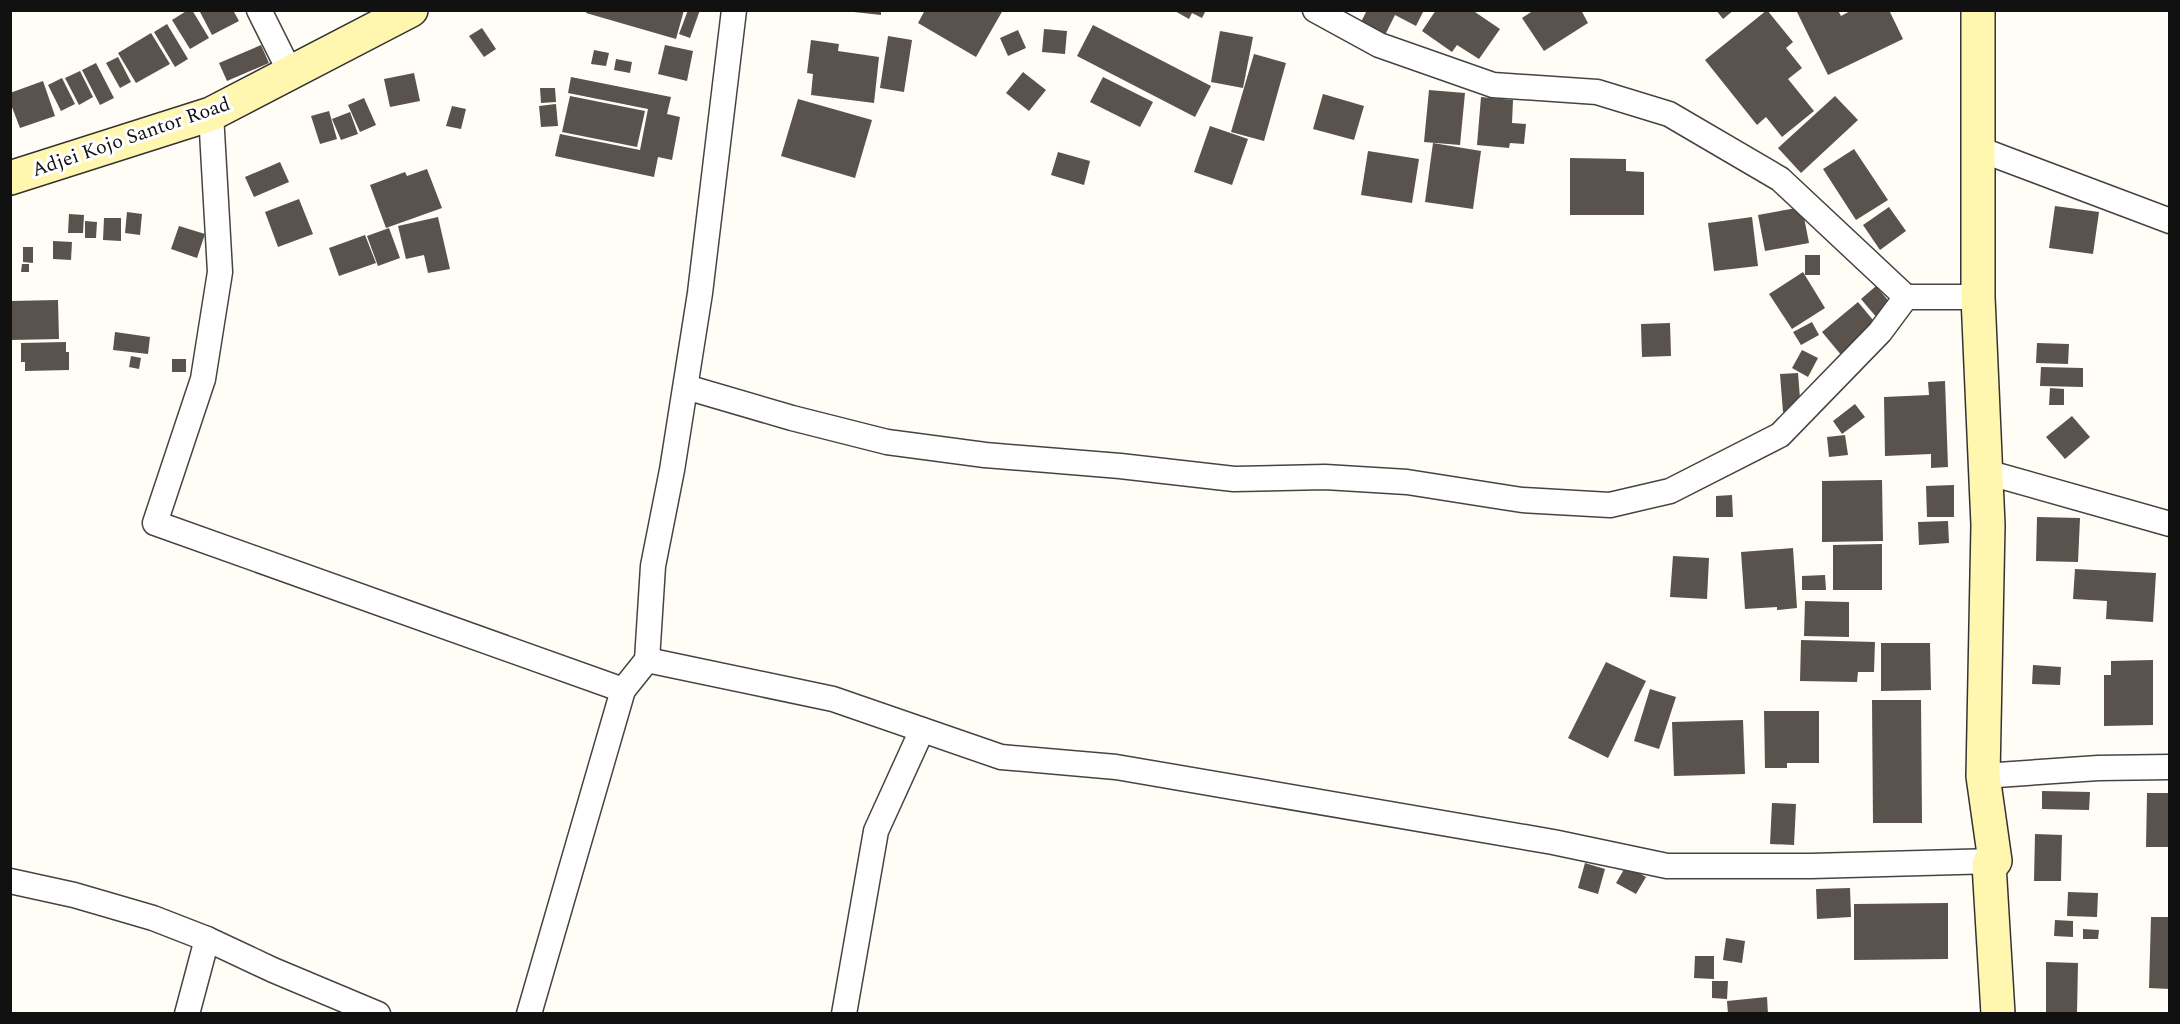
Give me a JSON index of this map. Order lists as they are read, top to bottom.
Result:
{
  "streets": {
    "street": ["Adjei Kojo Santor Road"]
  }
}
